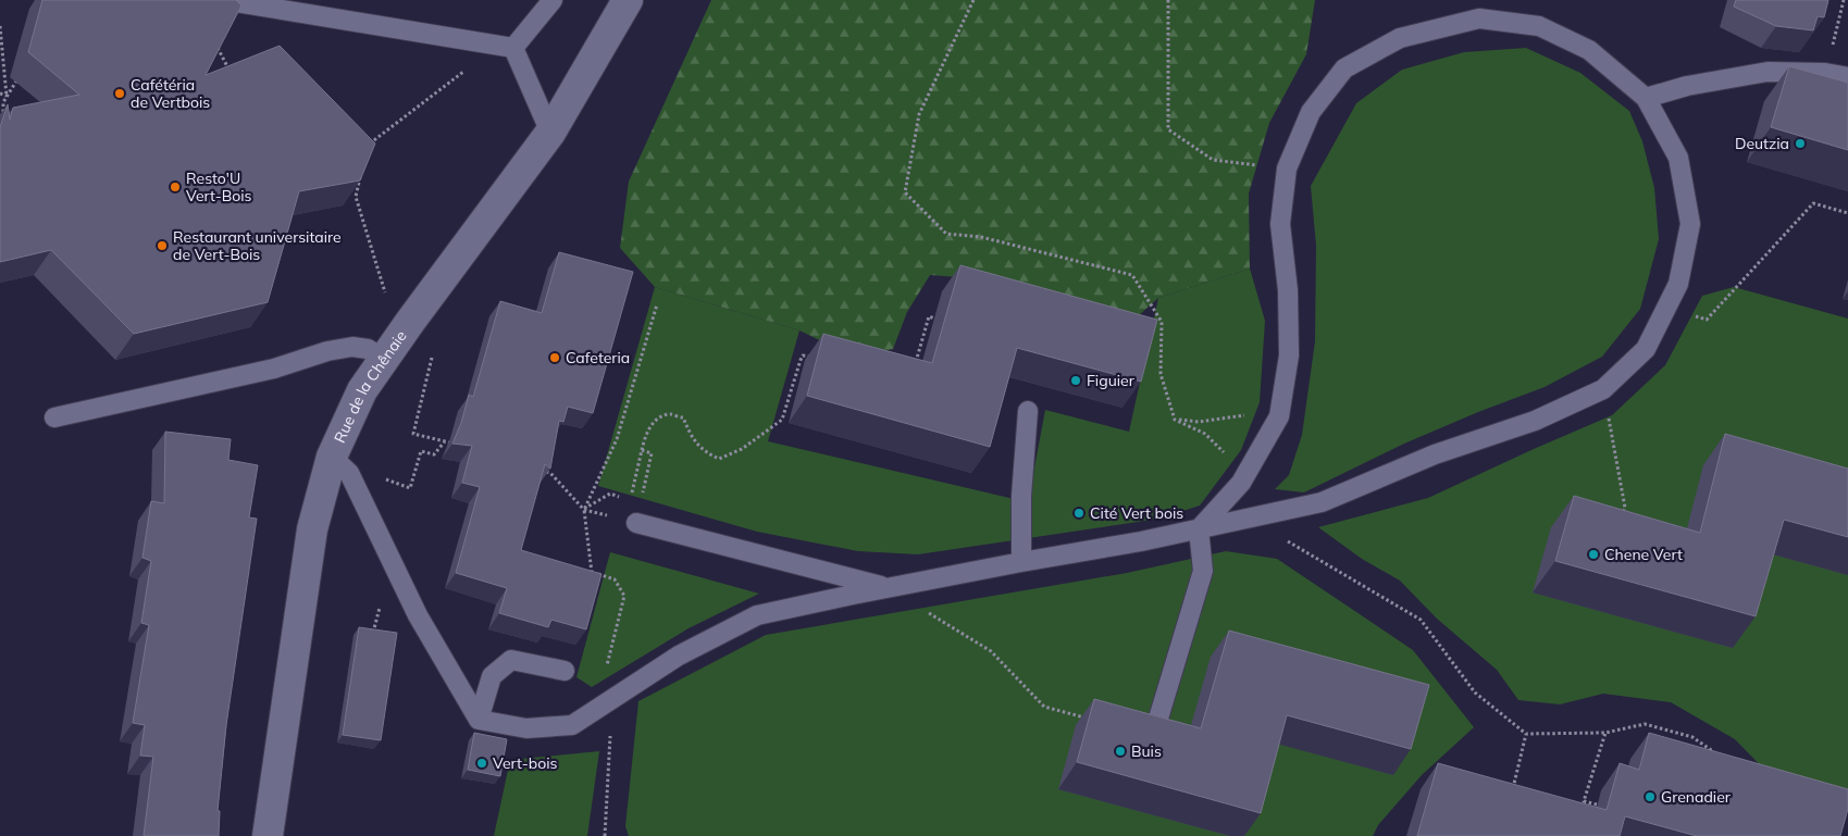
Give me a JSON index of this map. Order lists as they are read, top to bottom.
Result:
{
  "streets": {
    "street": ["Rue de la Chênaie"]
  },
  "places": [
    "Cafétéria de Vertbois",
    "Deutzia",
    "Resto'U Vert-Bois",
    "Restaurant universitaire de Vert-Bois",
    "Cafeteria",
    "Figuier",
    "Cité Vert bois",
    "Chene Vert",
    "Buis",
    "Vert-bois",
    "Grenadier"
  ]
}
